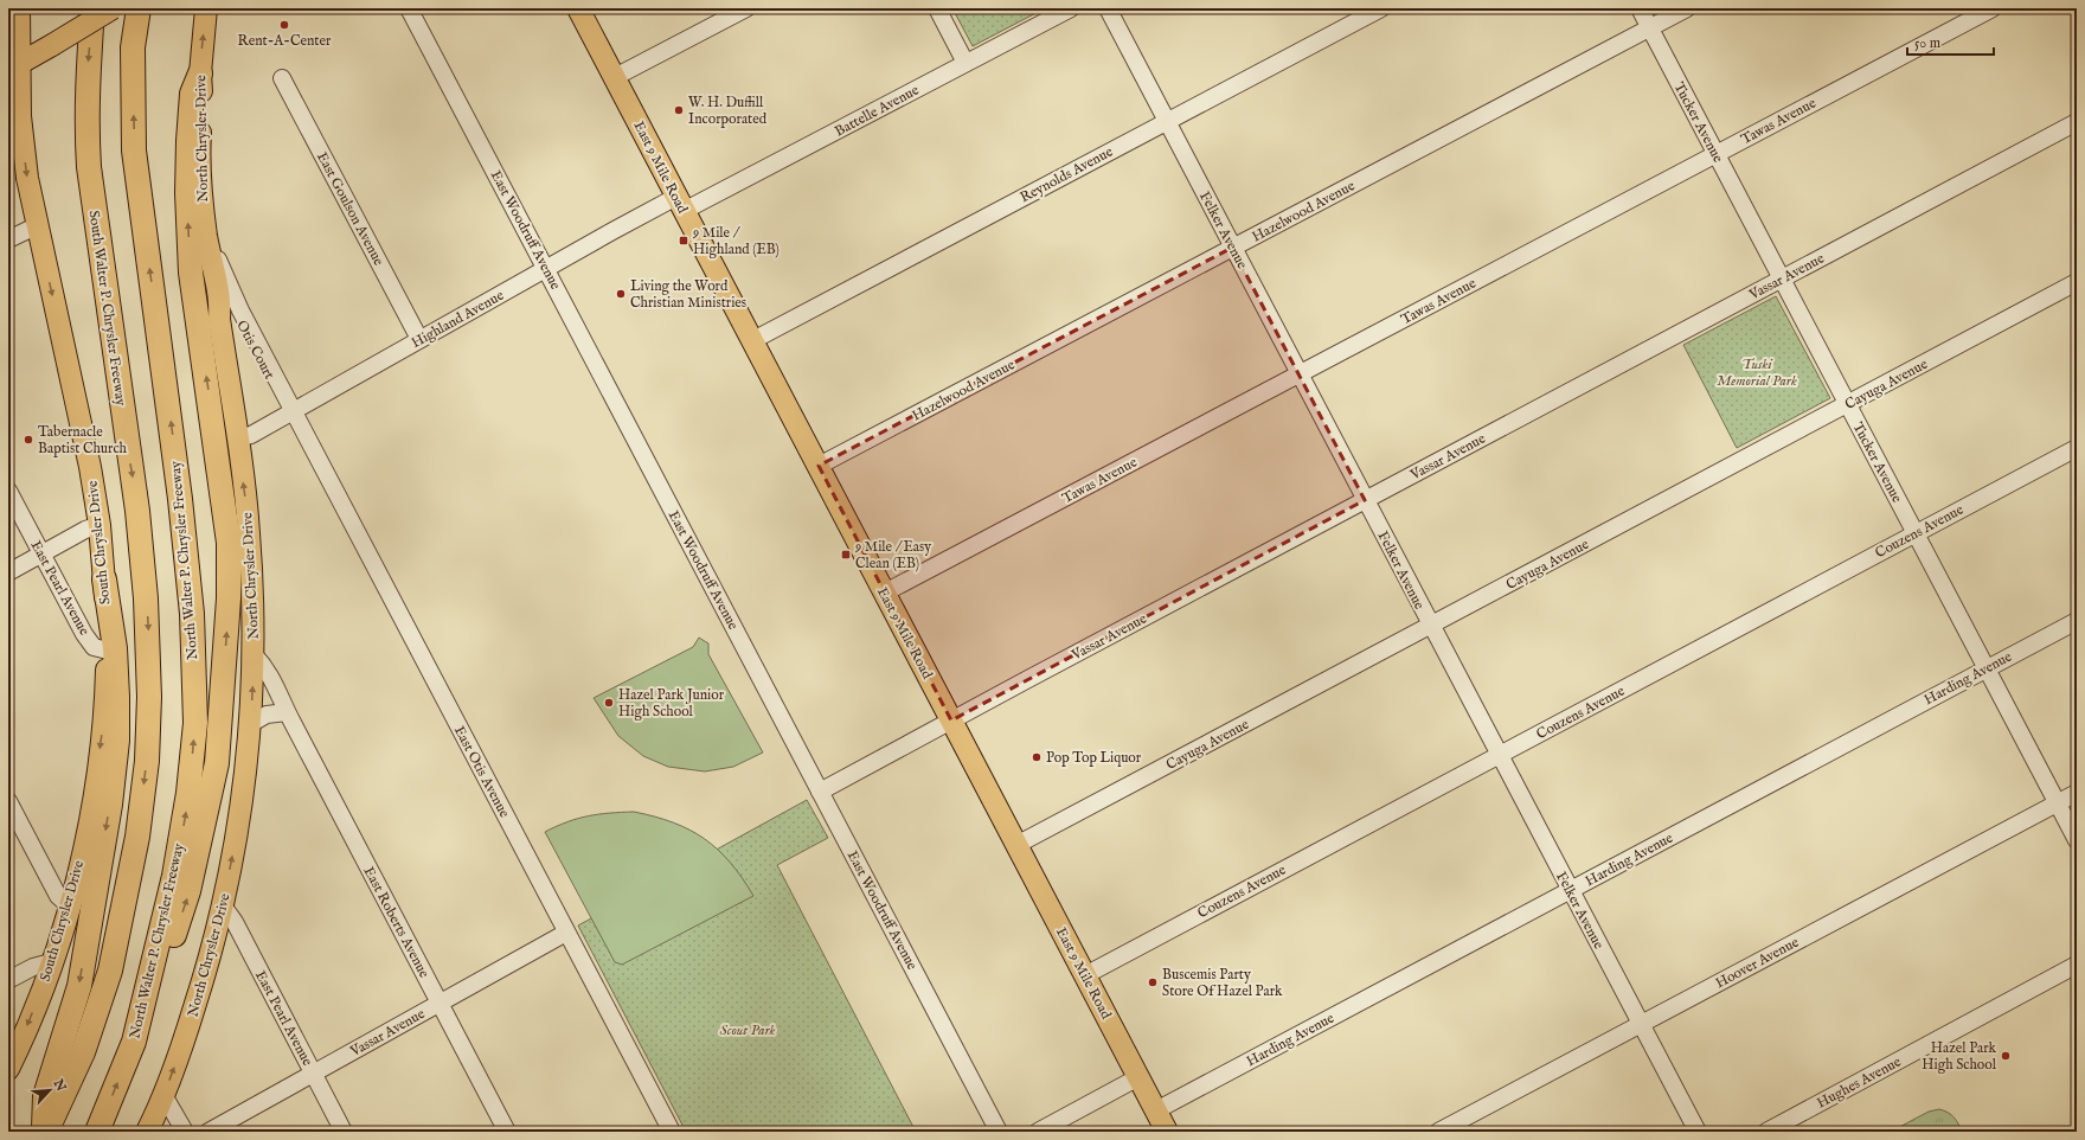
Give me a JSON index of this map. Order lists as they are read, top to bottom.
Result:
{
  "streets": {
    "highway": ["South Walter P. Chrysler Freeway", "North Walter P. Chrysler Freeway"],
    "main road": ["North Chrysler Drive", "East 9 Mile Road", "South Chrysler Drive"],
    "street": [
      "Battelle Avenue",
      "Tawas Avenue",
      "Tucker Avenue",
      "Reynolds Avenue",
      "East Goulson Avenue",
      "Hazelwood Avenue",
      "East Woodruff Avenue",
      "Felker Avenue",
      "Vassar Avenue",
      "Highland Avenue",
      "Otis Court",
      "Cayuga Avenue",
      "Couzens Avenue",
      "East Pearl Avenue",
      "Harding Avenue",
      "East Otis Avenue",
      "East Roberts Avenue",
      "Hoover Avenue",
      "Hughes Avenue"
    ]
  },
  "crossings": [
    ["Battelle Avenue", "East 9 Mile Road"],
    ["Battelle Avenue", "Highland Avenue"],
    ["Tawas Avenue", "Tucker Avenue"],
    ["Tawas Avenue", "East 9 Mile Road"],
    ["Tawas Avenue", "Felker Avenue"],
    ["Tucker Avenue", "Hazelwood Avenue"],
    ["Tucker Avenue", "Vassar Avenue"],
    ["Tucker Avenue", "Cayuga Avenue"],
    ["Tucker Avenue", "Couzens Avenue"],
    ["Tucker Avenue", "Harding Avenue"],
    ["Tucker Avenue", "Hoover Avenue"],
    ["North Chrysler Drive", "Highland Avenue"],
    ["North Chrysler Drive", "Otis Court"],
    ["North Chrysler Drive", "East Pearl Avenue"],
    ["North Chrysler Drive", "East Roberts Avenue"],
    ["East 9 Mile Road", "Reynolds Avenue"],
    ["East 9 Mile Road", "Hazelwood Avenue"],
    ["East 9 Mile Road", "Vassar Avenue"],
    ["East 9 Mile Road", "Highland Avenue"],
    ["East 9 Mile Road", "Cayuga Avenue"],
    ["East 9 Mile Road", "Couzens Avenue"],
    ["East 9 Mile Road", "Harding Avenue"],
    ["Reynolds Avenue", "Felker Avenue"],
    ["East Goulson Avenue", "Highland Avenue"],
    ["Hazelwood Avenue", "Felker Avenue"],
    ["East Woodruff Avenue", "Vassar Avenue"],
    ["East Woodruff Avenue", "Highland Avenue"],
    ["Felker Avenue", "Vassar Avenue"],
    ["Felker Avenue", "Cayuga Avenue"],
    ["Felker Avenue", "Couzens Avenue"],
    ["Felker Avenue", "Harding Avenue"],
    ["Felker Avenue", "Hoover Avenue"],
    ["Vassar Avenue", "East Pearl Avenue"],
    ["Vassar Avenue", "East Otis Avenue"],
    ["Vassar Avenue", "East Roberts Avenue"],
    ["Highland Avenue", "Otis Court"],
    ["Highland Avenue", "East Otis Avenue"],
    ["Otis Court", "East Otis Avenue"],
    ["South Chrysler Drive", "East Pearl Avenue"]
  ],
  "one_way": ["North Chrysler Drive", "South Chrysler Drive"],
  "parks": ["Tuski Memorial Park", "Scout Park"],
  "places": {
    "other": [
      "Rent-A-Center",
      "W. H. Duffill Incorporated",
      "Living the Word Christian Ministries",
      "Tabernacle Baptist Church",
      "Hazel Park Junior High School",
      "Pop Top Liquor",
      "Buscemis Party Store Of Hazel Park",
      "Hazel Park High School"
    ],
    "transit": ["9 Mile / Highland (EB)", "9 Mile / Easy Clean (EB)"]
  },
  "scale_bar": "50 m",
  "north": "top right"
}
